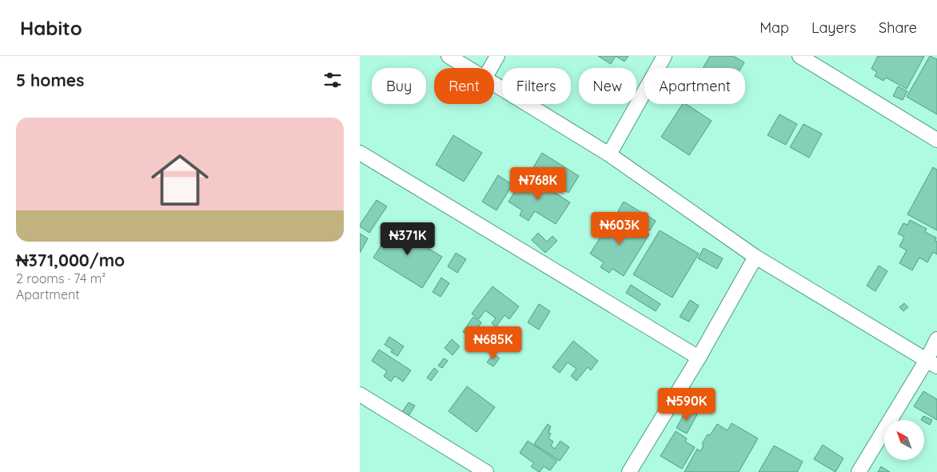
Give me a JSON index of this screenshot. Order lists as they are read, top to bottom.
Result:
{
  "north": "top left",
  "page": {
    "header": "Habito",
    "nav": ["Map", "Layers", "Share"],
    "heading": "5 homes",
    "chip": [
      "Buy",
      "Rent",
      "Filters",
      "New",
      "Apartment"
    ],
    "list": [
      {
        "name": "₦371,000/mo",
        "note": "2 rooms · 74 m² · Apartment"
      }
    ],
    "price": [
      "₦768K",
      "₦603K",
      "₦371K",
      "₦685K",
      "₦590K"
    ]
  }
}
